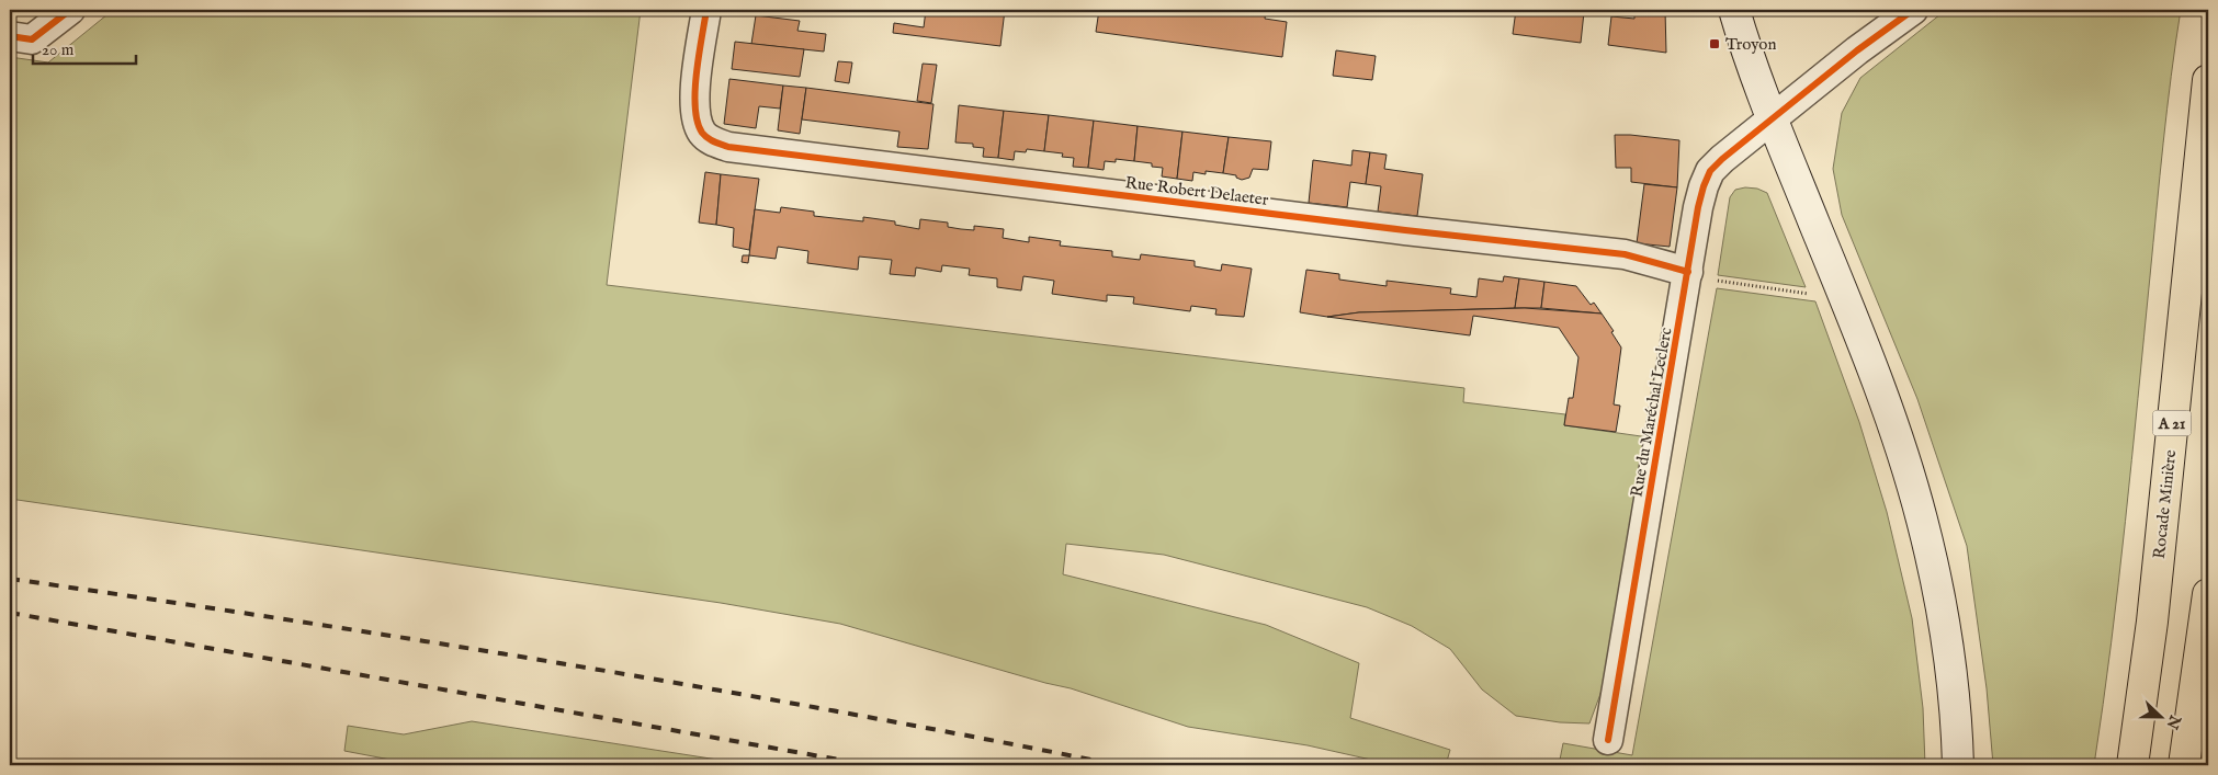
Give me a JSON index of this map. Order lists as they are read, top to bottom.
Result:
{
  "streets": {
    "highway": ["A 21", "Rocade Minière"],
    "street": ["Rue Robert Delaeter", "Rue du Maréchal Leclerc"]
  },
  "crossings": [
    ["Rue Robert Delaeter", "Rue du Maréchal Leclerc"]
  ],
  "places": {
    "transit": ["Troyon"]
  },
  "scale_bar": "20 m",
  "north": "right"
}
